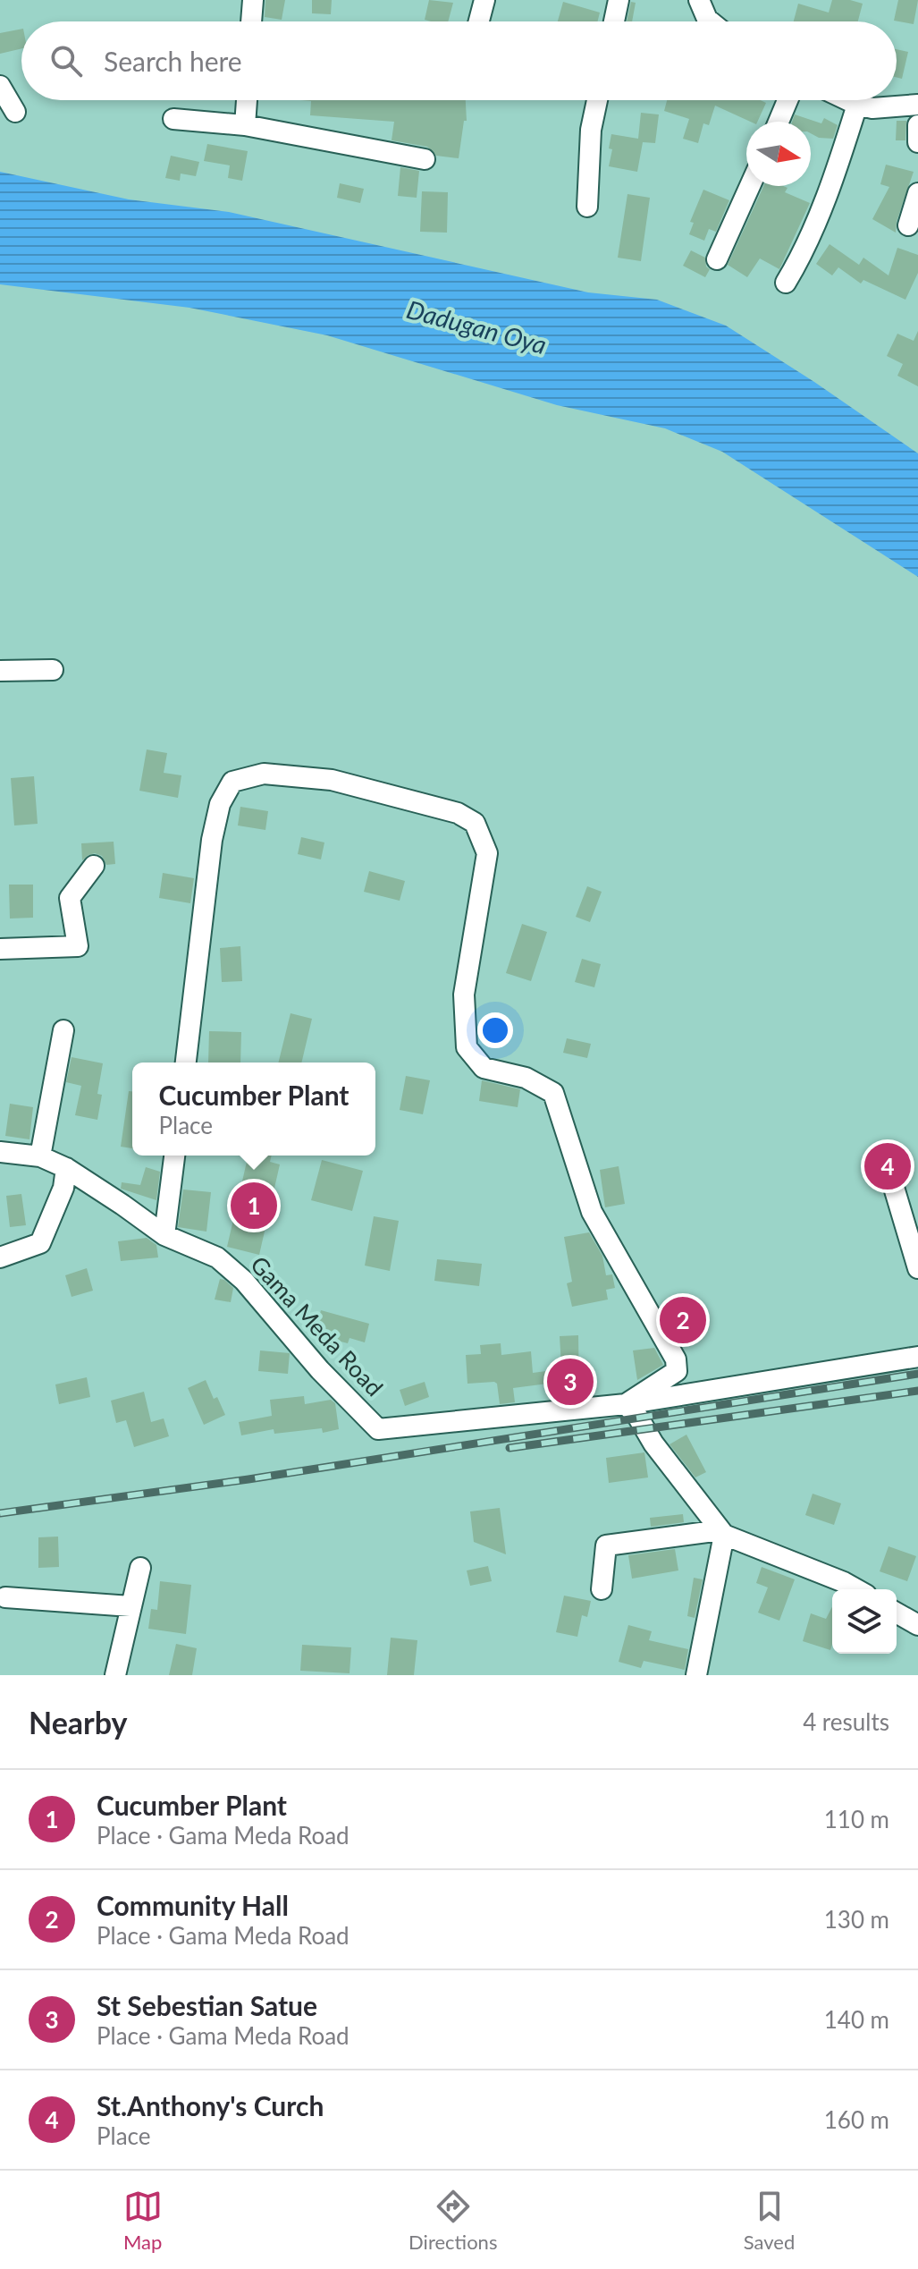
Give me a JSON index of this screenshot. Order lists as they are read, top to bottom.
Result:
{
  "streets": {
    "street": ["Gama Meda Road"]
  },
  "water": ["Dadugan Oya"],
  "north": "right",
  "page": {
    "search": "Search here",
    "popup": ["Cucumber Plant", "Place"],
    "pins": [
      "4",
      "1",
      "2",
      "3"
    ],
    "heading": ["Nearby", "4 results"],
    "list": [
      {
        "mark": "1",
        "name": "Cucumber Plant",
        "note": "Place · Gama Meda Road",
        "value": "110 m"
      },
      {
        "mark": "2",
        "name": "Community Hall",
        "note": "Place · Gama Meda Road",
        "value": "130 m"
      },
      {
        "mark": "3",
        "name": "St Sebestian Satue",
        "note": "Place · Gama Meda Road",
        "value": "140 m"
      },
      {
        "mark": "4",
        "name": "St.Anthony's Curch",
        "note": "Place",
        "value": "160 m"
      }
    ],
    "nav": ["Map", "Directions", "Saved"]
  }
}
